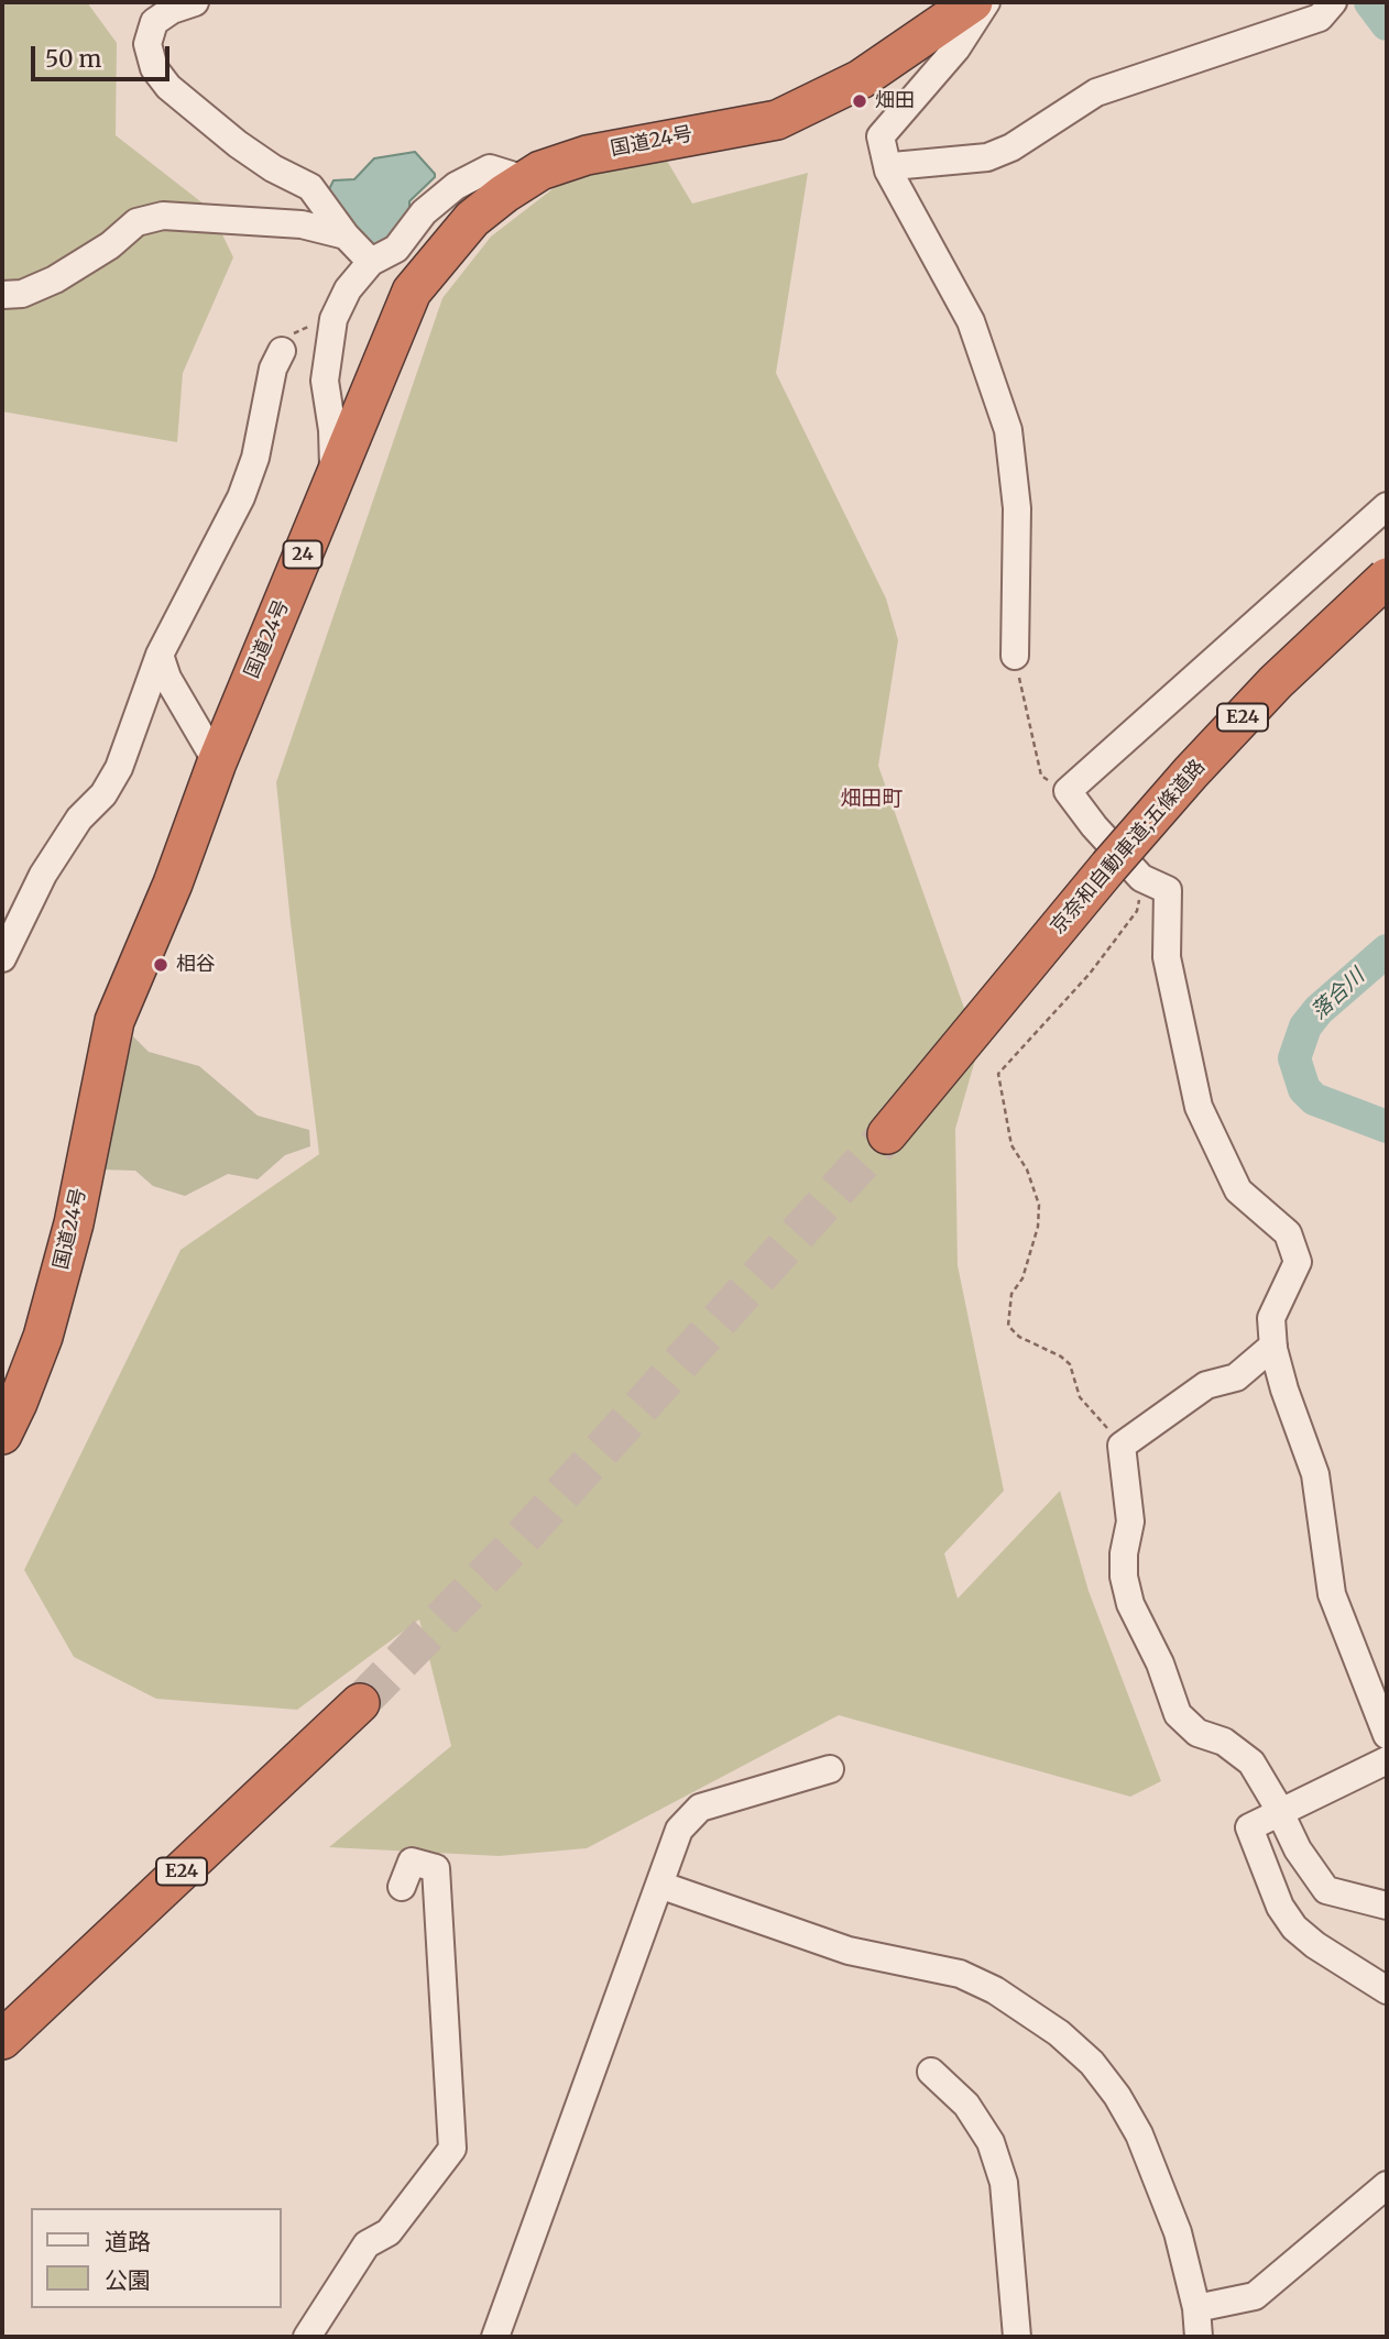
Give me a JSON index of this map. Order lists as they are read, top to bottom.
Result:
{
  "streets": {
    "highway": [
      "国道24号",
      "24",
      "E24",
      "京奈和自動車道;五條道路"
    ]
  },
  "districts": ["畑田町"],
  "water": ["落合川"],
  "places": ["畑田", "相谷"],
  "legend": ["道路", "公園"],
  "scale_bar": "50 m"
}
